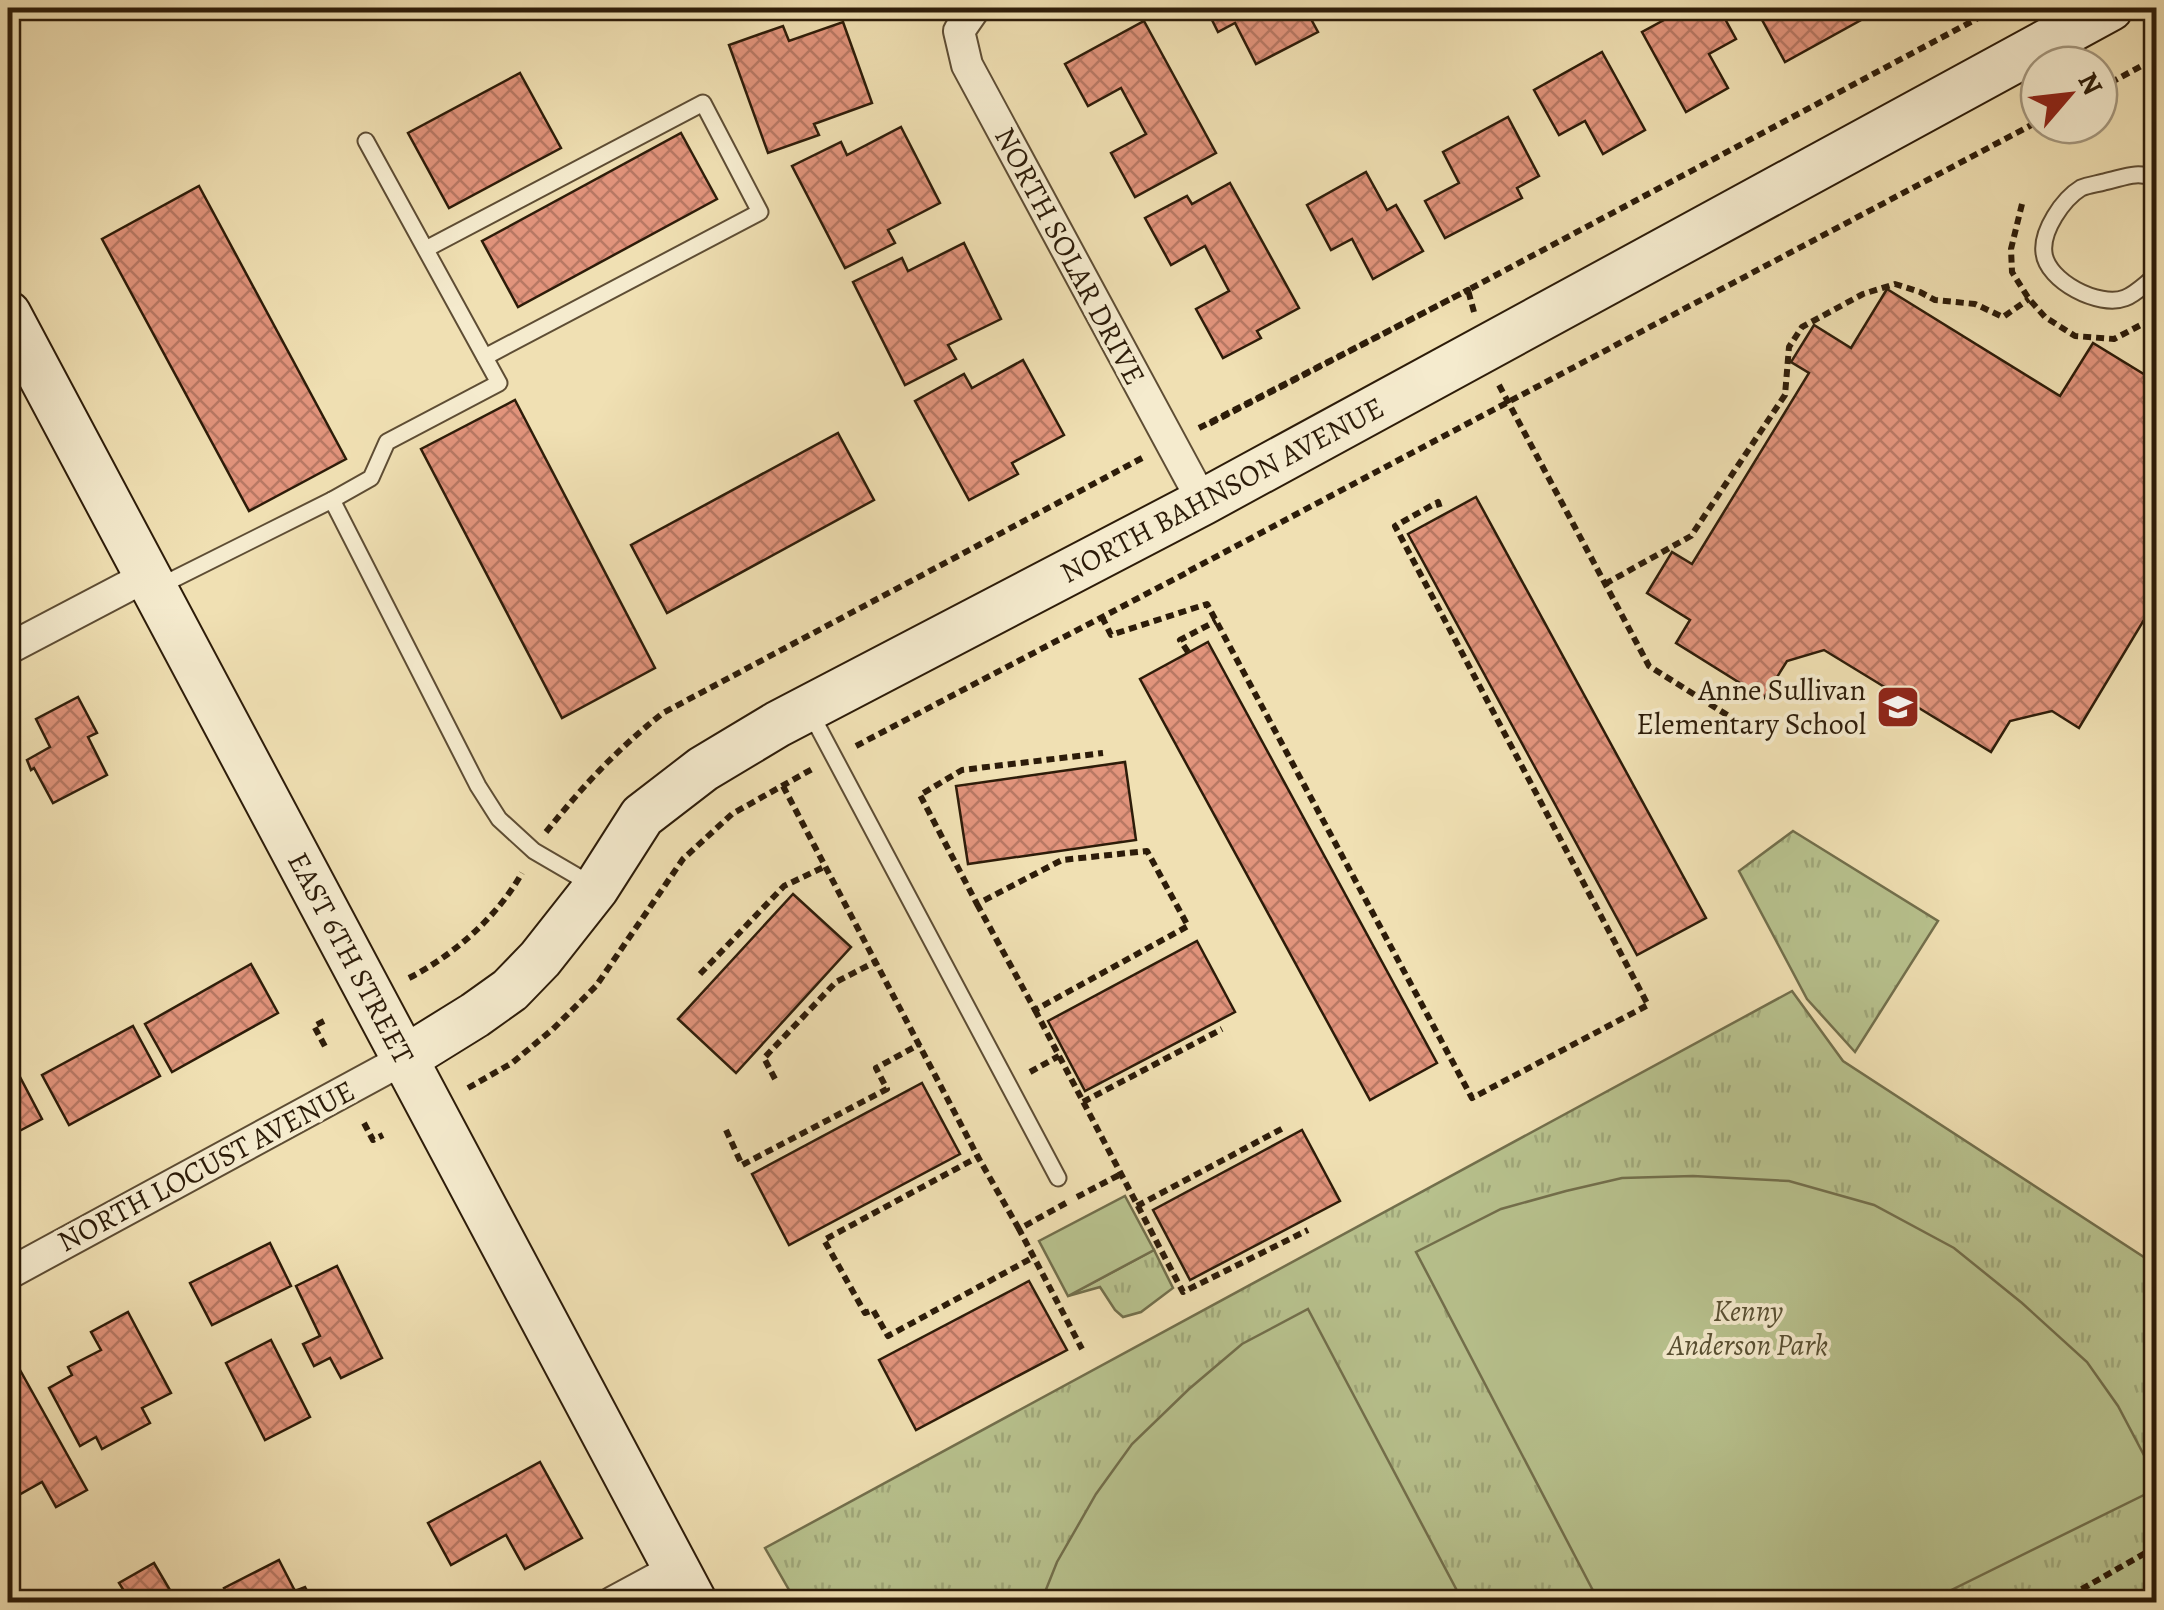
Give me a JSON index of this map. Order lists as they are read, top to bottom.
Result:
{
  "streets": {
    "street": [
      "NORTH SOLAR DRIVE",
      "NORTH BAHNSON AVENUE",
      "EAST 6TH STREET",
      "NORTH LOCUST AVENUE"
    ]
  },
  "crossings": [
    ["NORTH SOLAR DRIVE", "NORTH BAHNSON AVENUE"],
    ["NORTH BAHNSON AVENUE", "EAST 6TH STREET"],
    ["NORTH BAHNSON AVENUE", "NORTH LOCUST AVENUE"],
    ["EAST 6TH STREET", "NORTH LOCUST AVENUE"]
  ],
  "parks": ["Kenny Anderson Park"],
  "places": {
    "school or university": ["Anne Sullivan Elementary School"]
  },
  "north": "top right"
}
